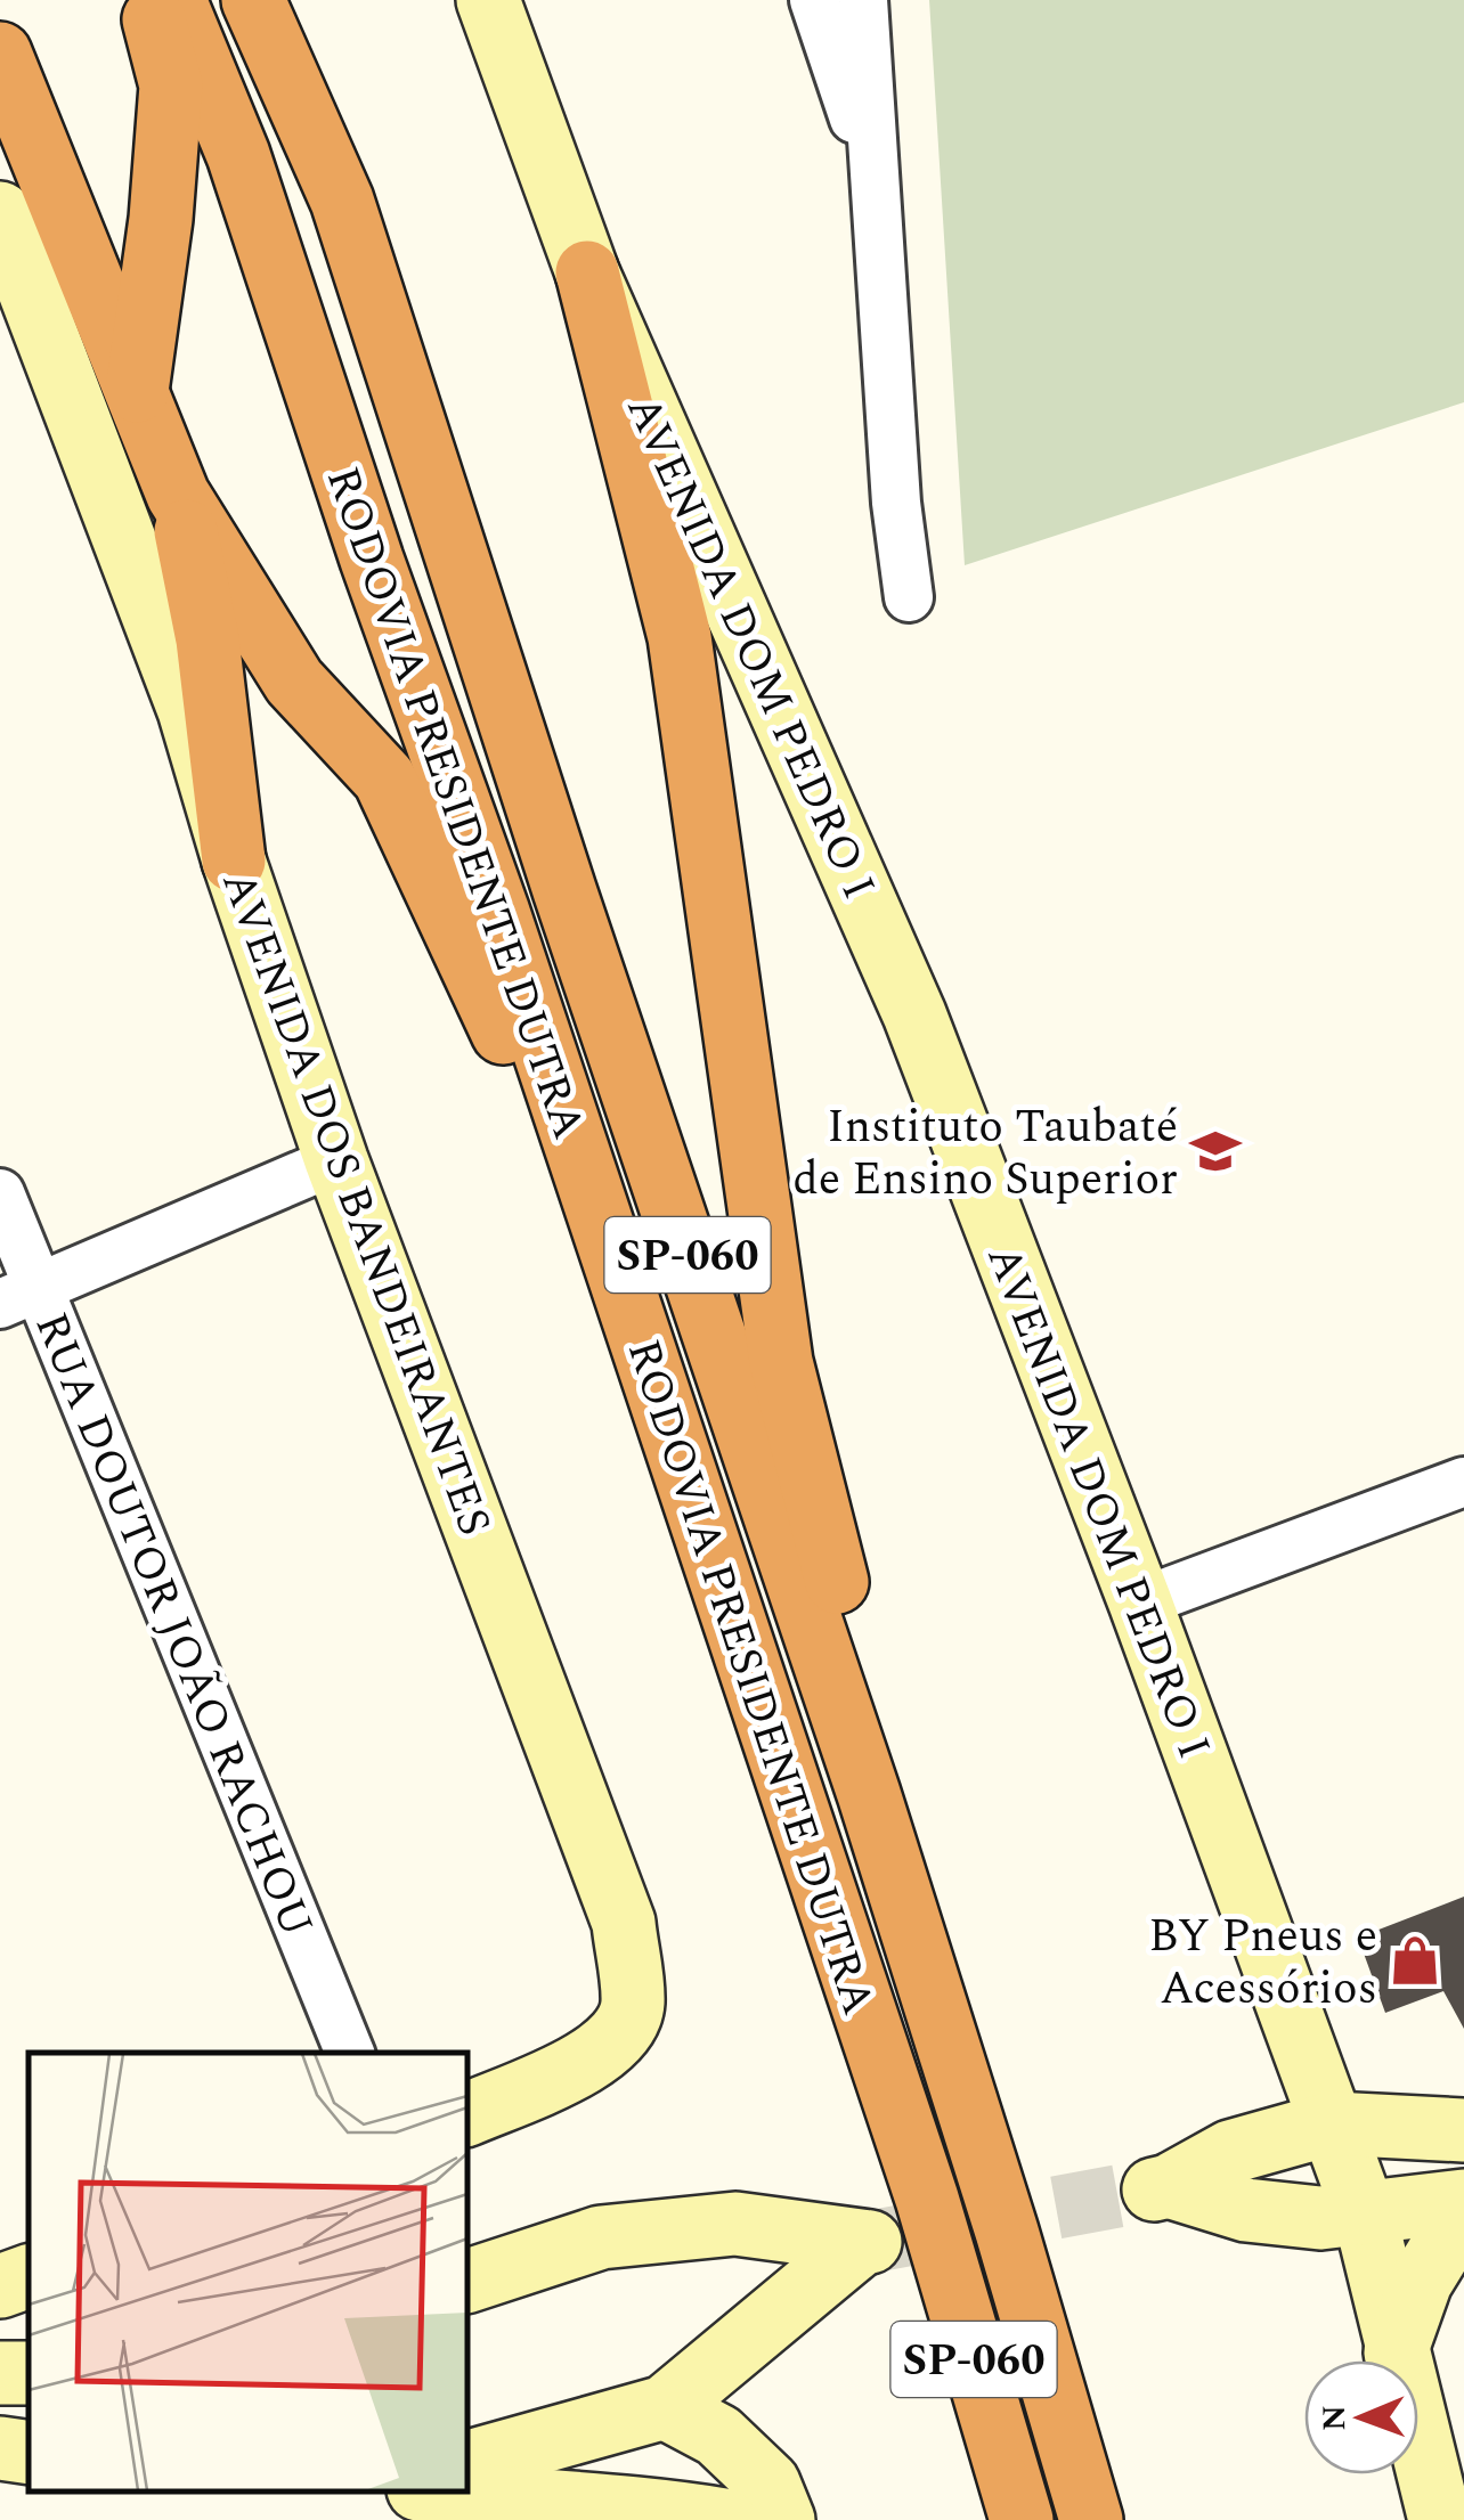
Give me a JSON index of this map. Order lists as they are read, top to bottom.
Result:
{
  "streets": {
    "highway": ["RODOVIA PRESIDENTE DUTRA", "SP-060"],
    "main road": ["AVENIDA DOM PEDRO I", "AVENIDA DOS BANDEIRANTES"],
    "street": ["RUA DOUTOR JOÃO RACHOU"]
  },
  "places": {
    "school or university": ["Instituto Taubaté de Ensino Superior"],
    "shop": ["BY Pneus e Acessórios"]
  },
  "north": "left"
}
